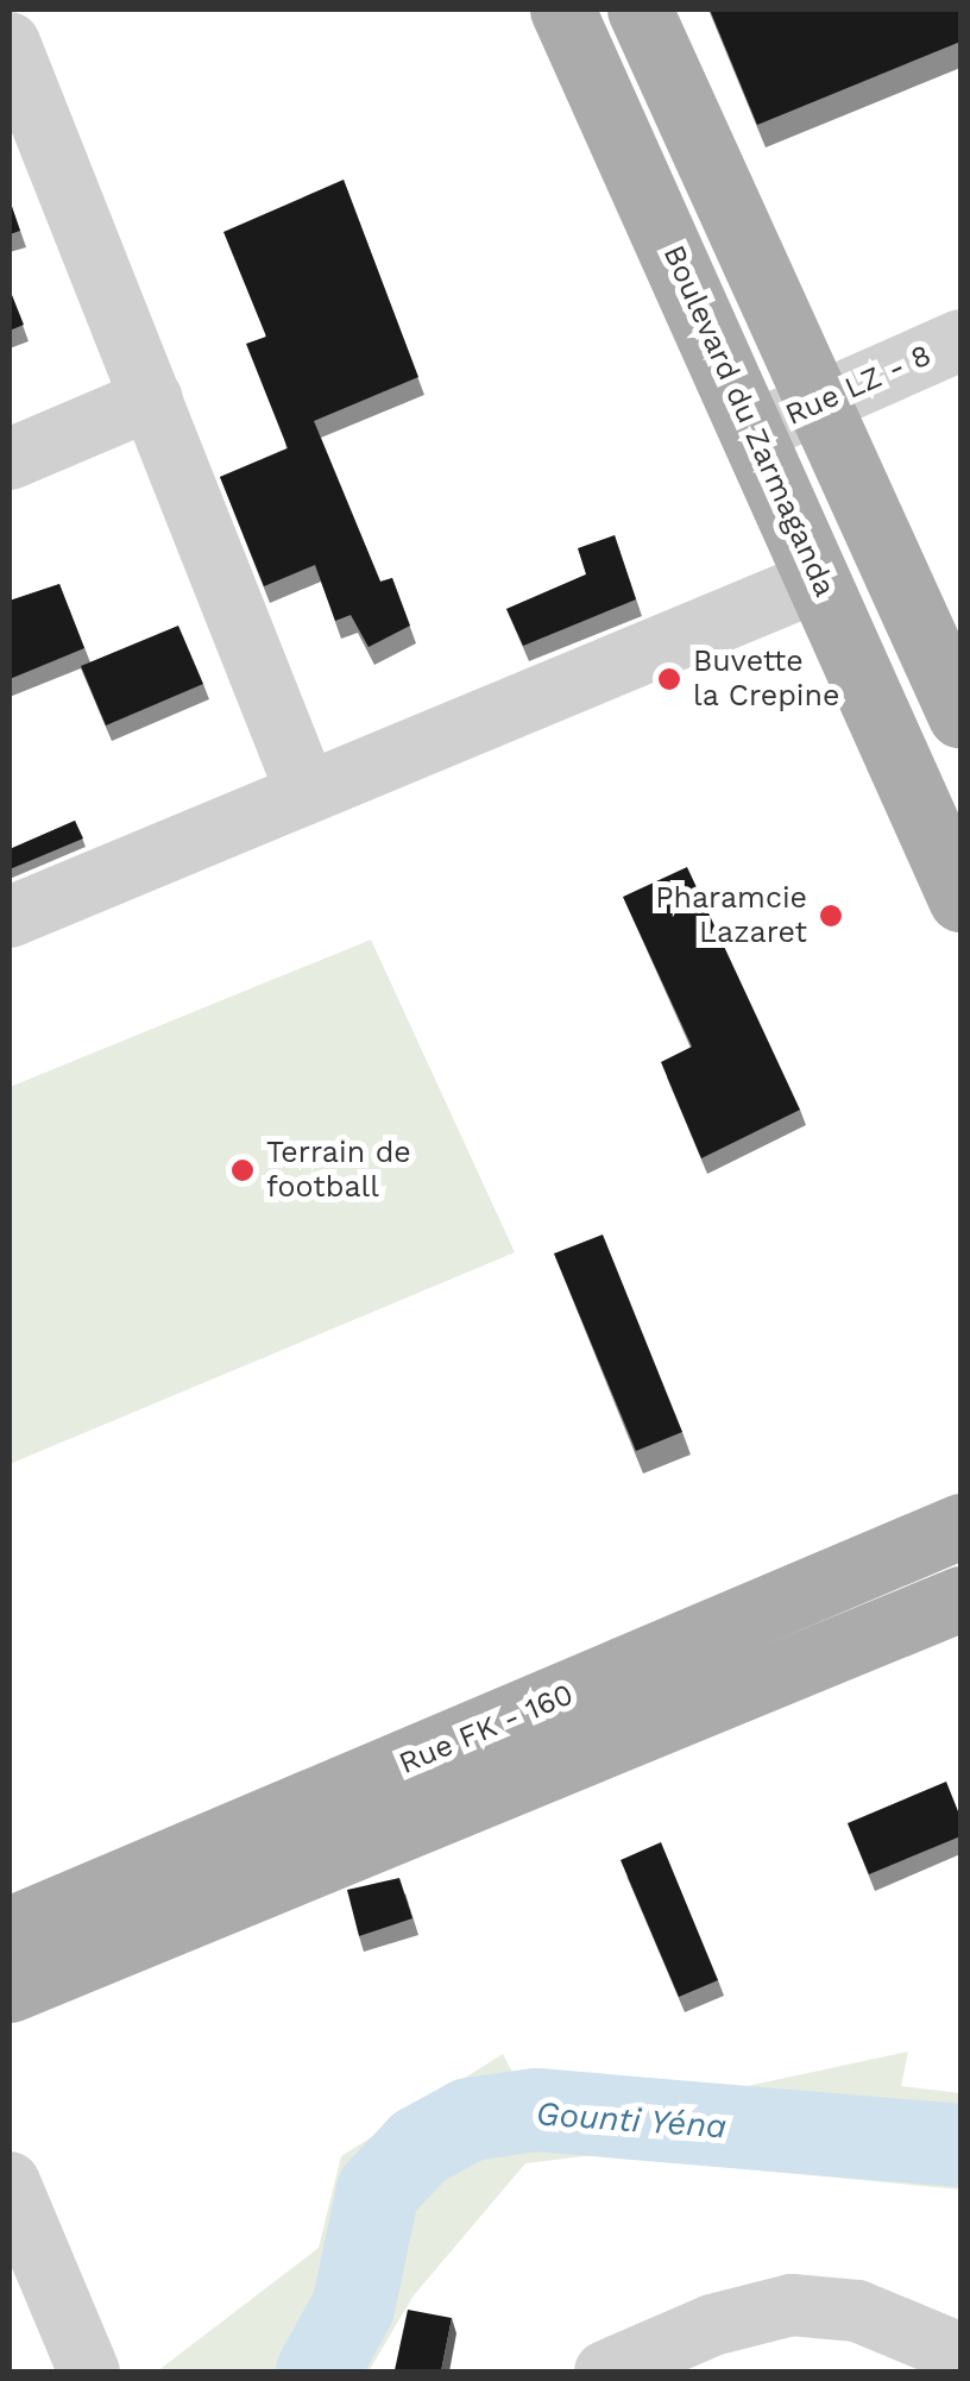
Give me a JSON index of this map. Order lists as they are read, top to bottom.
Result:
{
  "streets": {
    "main road": ["Boulevard du Zarmaganda", "Rue FK - 160"],
    "street": ["Rue LZ - 8"]
  },
  "crossings": [
    ["Rue LZ - 8", "Boulevard du Zarmaganda"]
  ],
  "water": ["Gounti Yéna"],
  "places": ["Buvette la Crepine", "Pharamcie Lazaret", "Terrain de football"]
}
